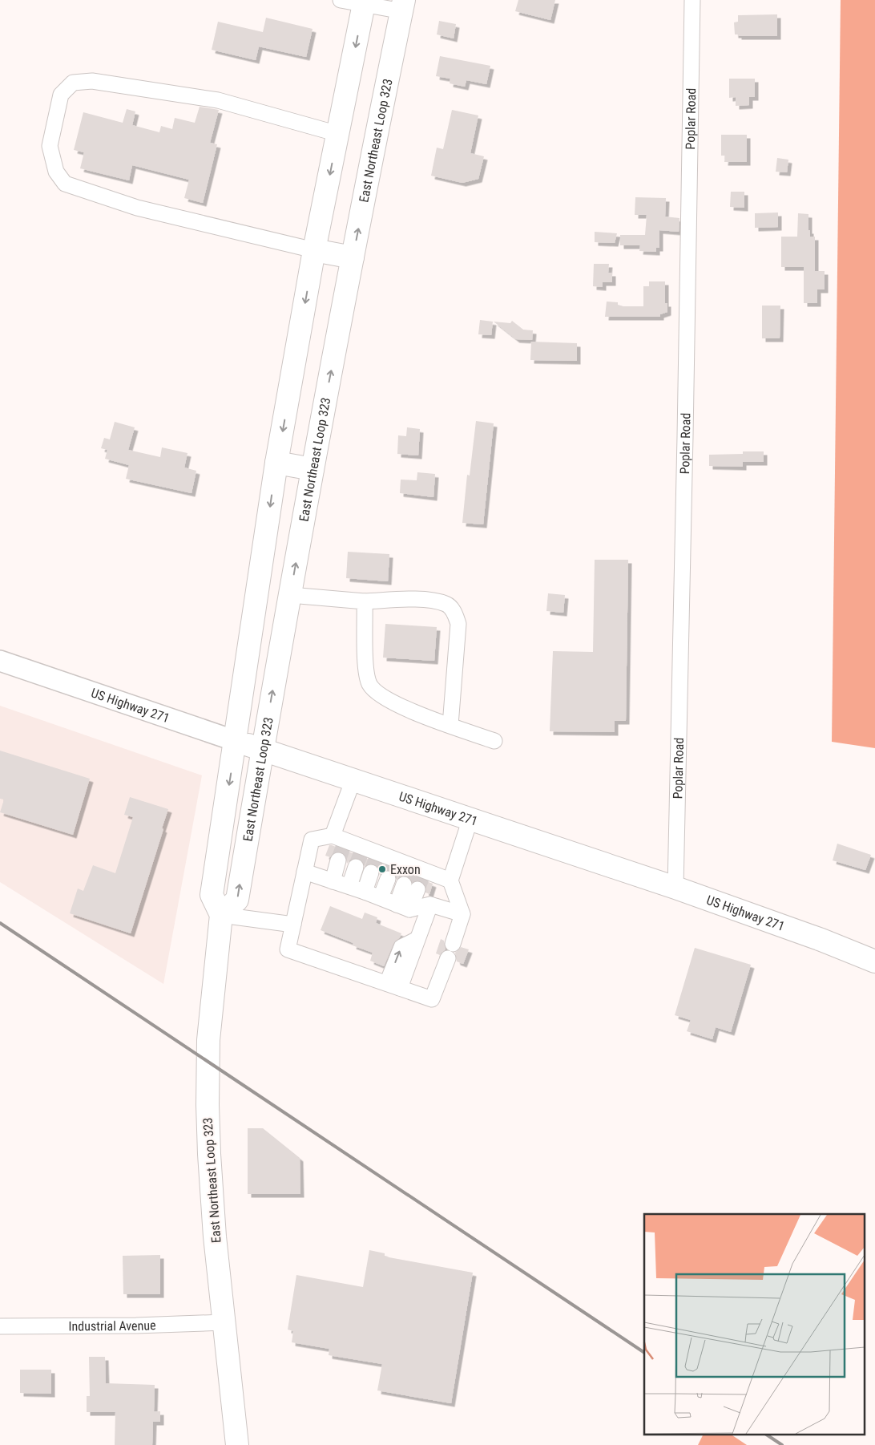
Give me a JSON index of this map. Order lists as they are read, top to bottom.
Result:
{
  "streets": {
    "highway": ["East Northeast Loop 323", "US Highway 271"],
    "street": ["Poplar Road", "Industrial Avenue"]
  },
  "crossings": [
    ["Poplar Road", "US Highway 271"],
    ["East Northeast Loop 323", "US Highway 271"],
    ["East Northeast Loop 323", "Industrial Avenue"]
  ],
  "places": ["Exxon"]
}
